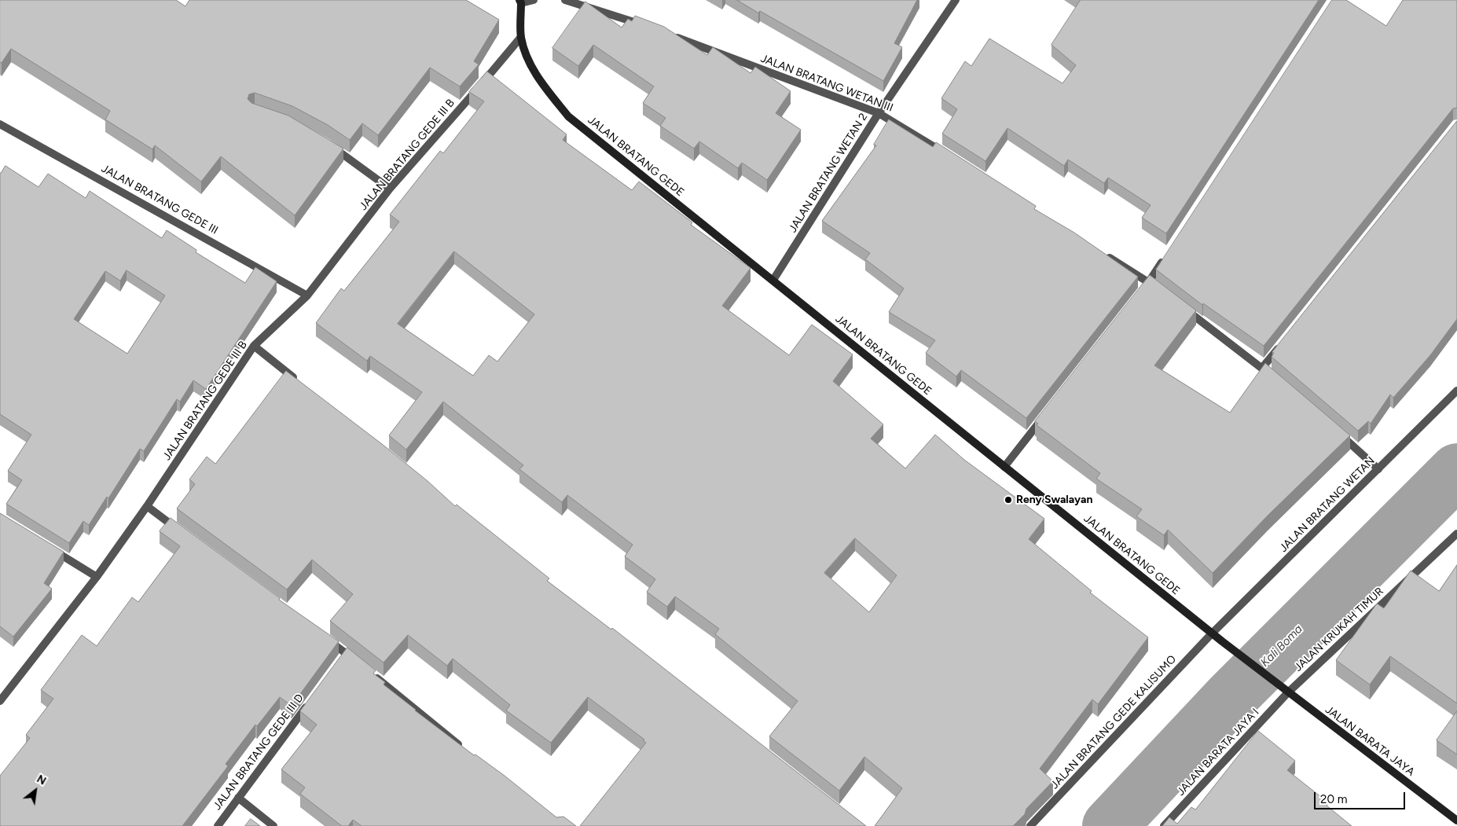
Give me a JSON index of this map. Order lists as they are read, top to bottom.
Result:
{
  "streets": {
    "main road": ["JALAN BRATANG GEDE", "JALAN BARATA JAYA"],
    "street": [
      "JALAN BRATANG WETAN III",
      "JALAN BRATANG GEDE III B",
      "JALAN BRATANG WETAN 2",
      "JALAN BRATANG GEDE III",
      "JALAN BRATANG WETAN",
      "JALAN KRUKAH TIMUR",
      "JALAN BRATANG GEDE KALISUMO",
      "JALAN BRATANG GEDE III D",
      "JALAN BARATA JAYA I"
    ]
  },
  "crossings": [
    ["JALAN BRATANG WETAN III", "JALAN BRATANG WETAN 2"],
    ["JALAN BRATANG GEDE III B", "JALAN BRATANG GEDE"],
    ["JALAN BRATANG GEDE III B", "JALAN BRATANG GEDE III"],
    ["JALAN BRATANG GEDE", "JALAN BRATANG WETAN 2"],
    ["JALAN BRATANG GEDE", "JALAN BRATANG WETAN"],
    ["JALAN BRATANG GEDE", "JALAN KRUKAH TIMUR"],
    ["JALAN BRATANG GEDE", "JALAN BRATANG GEDE KALISUMO"],
    ["JALAN BRATANG GEDE", "JALAN BARATA JAYA"],
    ["JALAN BRATANG GEDE", "JALAN BARATA JAYA I"],
    ["JALAN BRATANG WETAN", "JALAN BRATANG GEDE KALISUMO"],
    ["JALAN KRUKAH TIMUR", "JALAN BARATA JAYA"],
    ["JALAN KRUKAH TIMUR", "JALAN BARATA JAYA I"],
    ["JALAN BARATA JAYA", "JALAN BARATA JAYA I"]
  ],
  "water": ["Kali Boma"],
  "places": ["Reny Swalayan"],
  "scale_bar": "20 m",
  "north": "top right"
}
